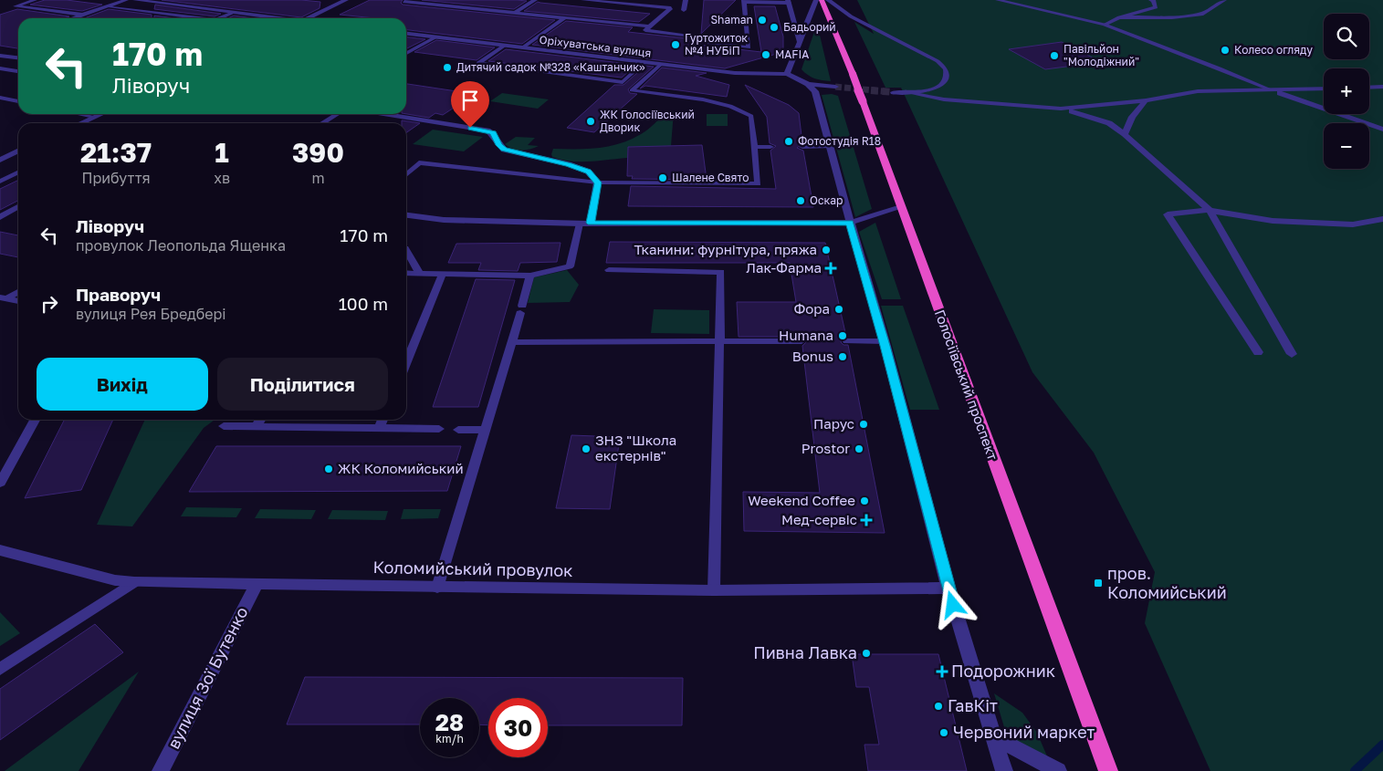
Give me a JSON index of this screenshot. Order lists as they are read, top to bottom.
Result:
{
  "streets": {
    "highway": ["Голосіївський проспект"],
    "street": ["Оріхуватська вулиця", "Коломийський провулок", "вулиця Зої Бутенко"]
  },
  "crossings": [
    ["Коломийський провулок", "вулиця Зої Бутенко"]
  ],
  "places": {
    "other": [
      "Shaman",
      "Бадьорий",
      "Гуртожиток №4 НУБіП",
      "Колесо огляду",
      "MAFIA",
      "Павільйон \"Молодіжний\"",
      "Дитячий садок №328 «Каштанчик»",
      "ЖК Голосіївський Дворик",
      "Фотостудія R18",
      "Шалене Свято",
      "Оскар",
      "Тканини: фурнітура, пряжа",
      "Фора",
      "Humana",
      "Bonus",
      "Парус",
      "ЗНЗ \"Школа екстернів\"",
      "Prostor",
      "ЖК Коломийський",
      "Weekend Coffee",
      "Пивна Лавка",
      "ГавКіт",
      "Червоний маркет"
    ],
    "health": ["Лак-Фарма", "Мед-сервіс", "Подорожник"],
    "transit": ["пров. Коломийський"]
  },
  "page": {
    "map_buttons": ["+", "−"],
    "turn": ["170 m", "Ліворуч"],
    "eta": [
      "21:37",
      "Прибуття",
      "1",
      "хв",
      "390",
      "m"
    ],
    "list": [
      {
        "name": "Ліворуч",
        "note": "провулок Леопольда Ященка",
        "value": "170 m"
      },
      {
        "name": "Праворуч",
        "note": "вулиця Рея Бредбері",
        "value": "100 m"
      }
    ],
    "buttons": ["Вихід", "Поділитися"],
    "speed": "28 km/h",
    "limit": "30"
  }
}
